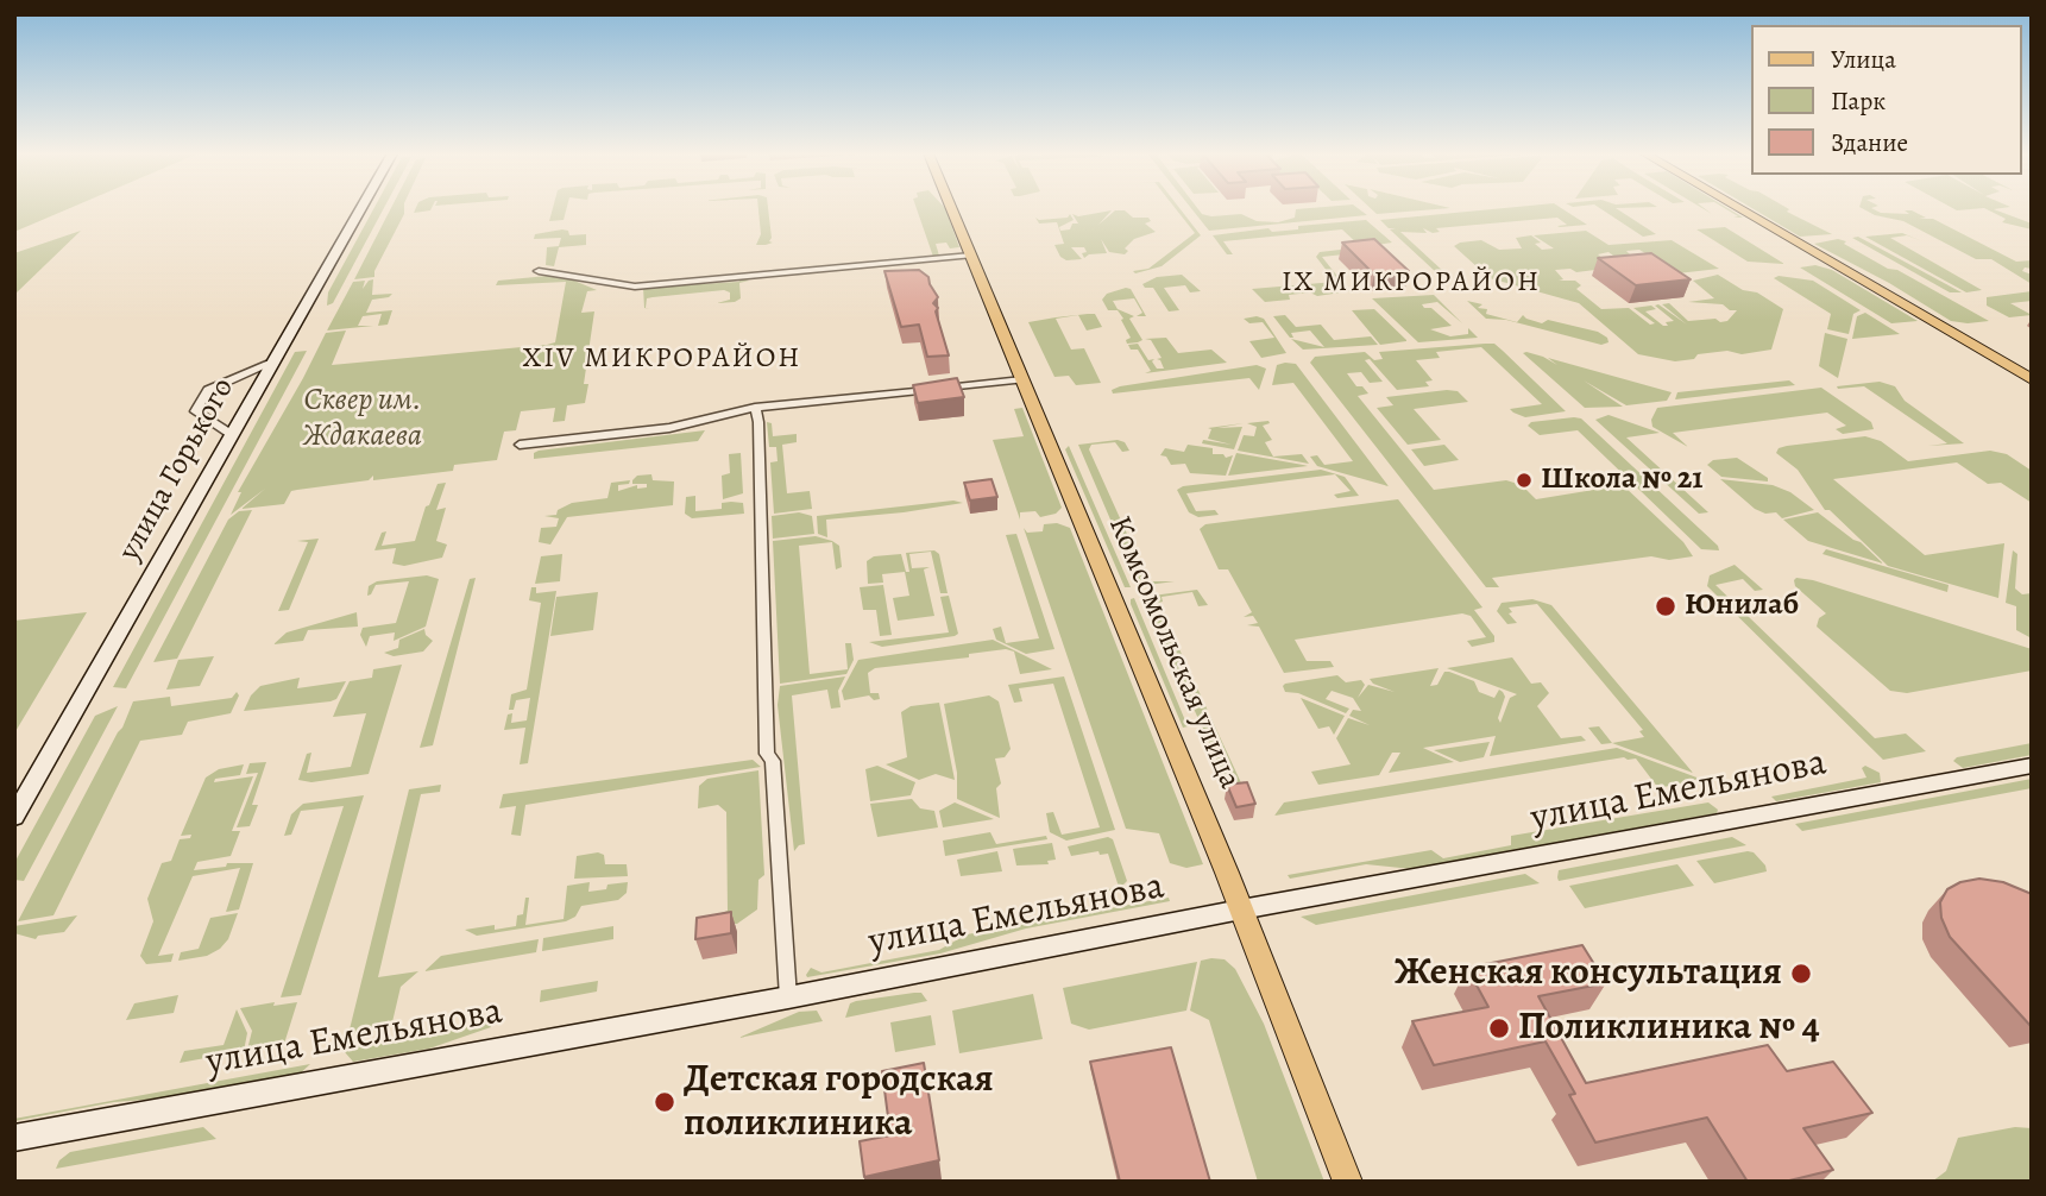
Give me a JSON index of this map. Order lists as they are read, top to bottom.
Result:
{
  "streets": {
    "main road": ["улица Горького", "Комсомольская улица", "улица Емельянова"]
  },
  "crossings": [
    ["Комсомольская улица", "улица Емельянова"]
  ],
  "districts": ["IX МИКРОРАЙОН", "XIV МИКРОРАЙОН"],
  "parks": ["Сквер им. Ждакаева"],
  "places": [
    "Школа № 21",
    "Юнилаб",
    "Женская консультация",
    "Поликлиника № 4",
    "Детская городская поликлиника"
  ],
  "legend": ["Улица", "Парк", "Здание"]
}
